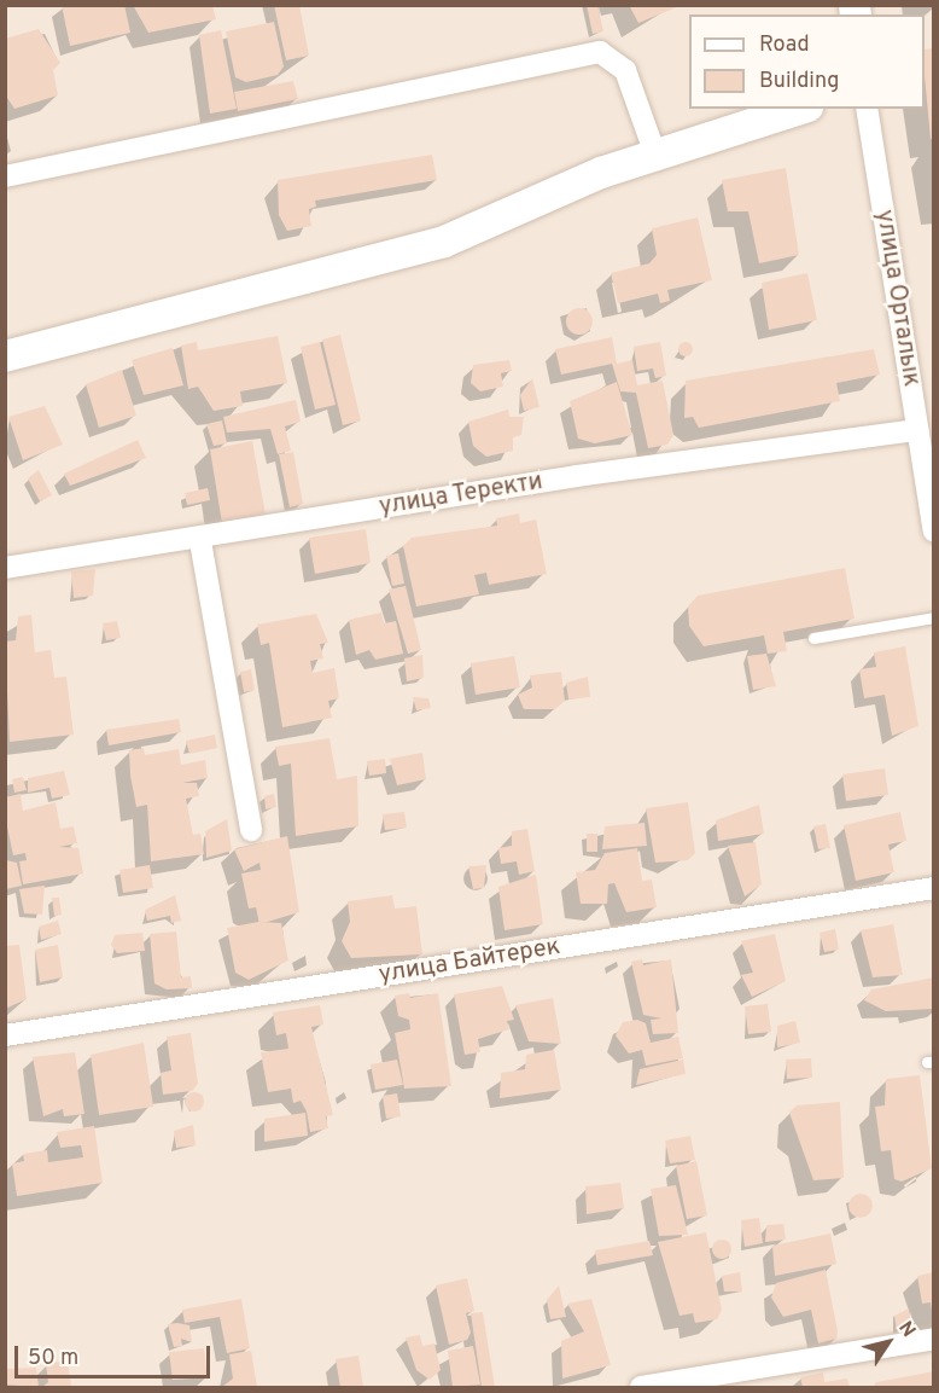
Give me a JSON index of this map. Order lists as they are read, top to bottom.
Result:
{
  "streets": {
    "street": ["улица Орталык", "улица Теректи", "улица Байтерек"]
  },
  "crossings": [
    ["улица Орталык", "улица Теректи"]
  ],
  "legend": ["Road", "Building"],
  "scale_bar": "50 m",
  "north": "top right"
}
